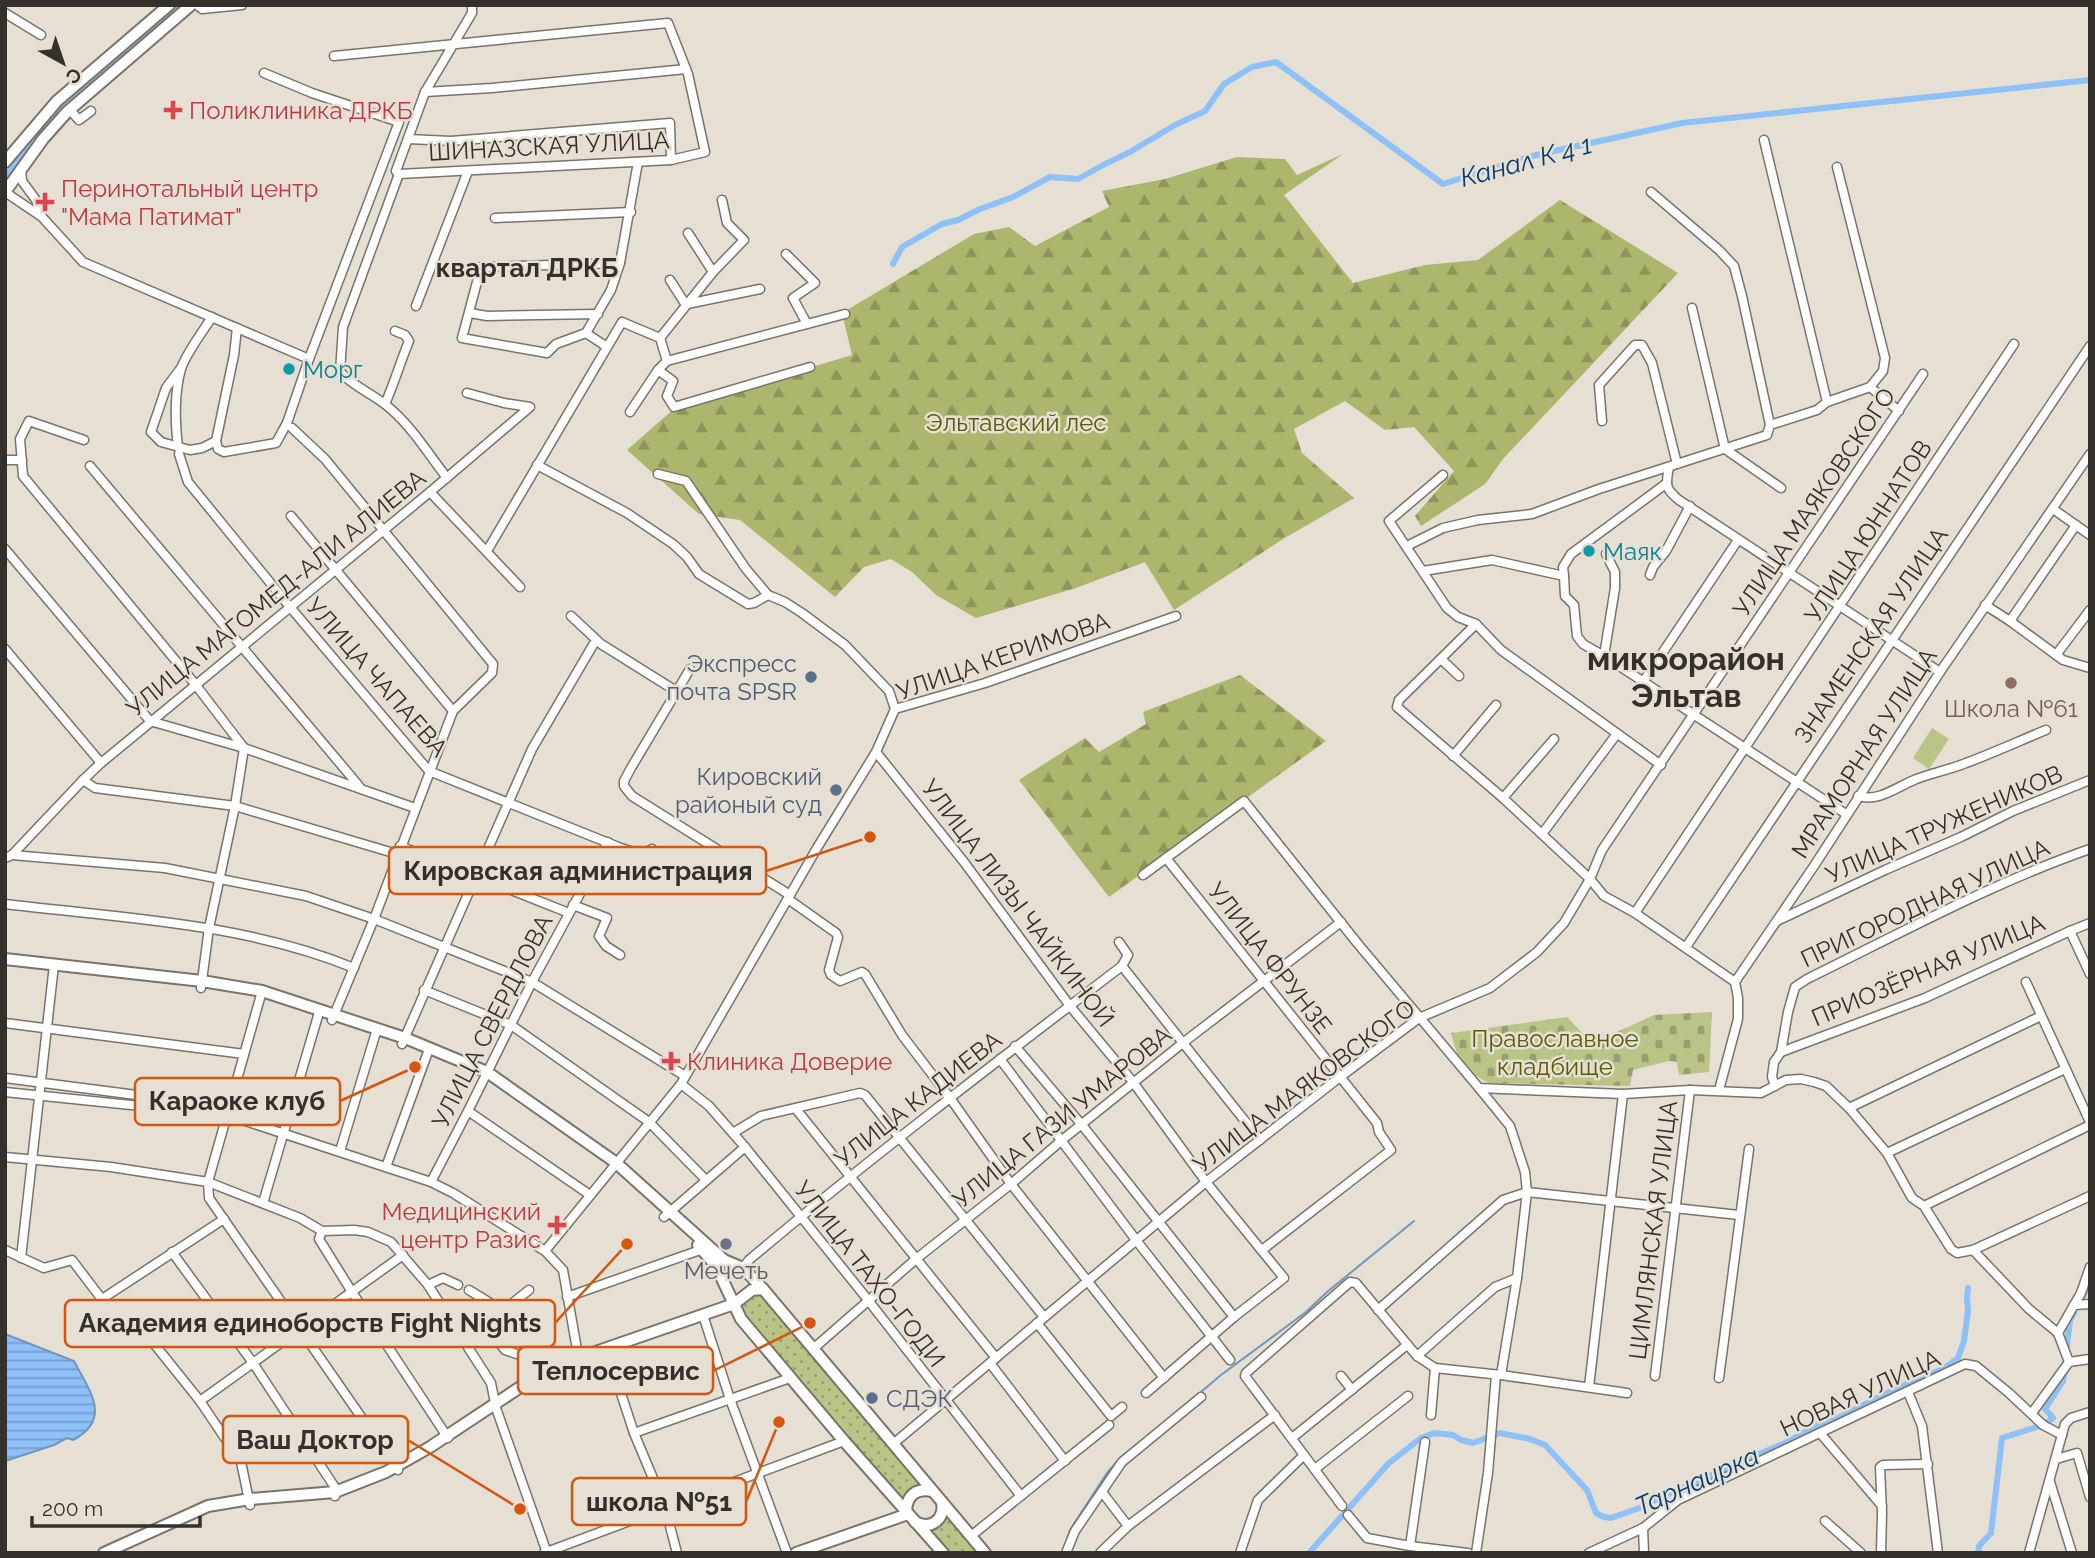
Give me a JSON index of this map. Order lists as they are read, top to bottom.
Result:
{
  "streets": {
    "street": [
      "ШИНАЗСКАЯ УЛИЦА",
      "УЛИЦА МАЯКОВСКОГО",
      "УЛИЦА ЮННАТОВ",
      "УЛИЦА МАГОМЕД-АЛИ АЛИЕВА",
      "ЗНАМЕНСКАЯ УЛИЦА",
      "УЛИЦА КЕРИМОВА",
      "УЛИЦА ЧАПАЕВА",
      "МРАМОРНАЯ УЛИЦА",
      "УЛИЦА ТРУЖЕНИКОВ",
      "УЛИЦА ЛИЗЫ ЧАЙКИНОЙ",
      "ПРИГОРОДНАЯ УЛИЦА",
      "УЛИЦА ФРУНЗЕ",
      "ПРИОЗЁРНАЯ УЛИЦА",
      "УЛИЦА СВЕРДЛОВА",
      "УЛИЦА КАДИЕВА",
      "УЛИЦА ГАЗИ УМАРОВА",
      "ЦИМЛЯНСКАЯ УЛИЦА",
      "УЛИЦА ТАХО-ГОДИ",
      "НОВАЯ УЛИЦА"
    ]
  },
  "crossings": [
    ["УЛИЦА МАЯКОВСКОГО", "УЛИЦА ЛИЗЫ ЧАЙКИНОЙ"],
    ["УЛИЦА МАЯКОВСКОГО", "УЛИЦА ФРУНЗЕ"],
    ["УЛИЦА МАЯКОВСКОГО", "УЛИЦА ТАХО-ГОДИ"],
    ["УЛИЦА МАГОМЕД-АЛИ АЛИЕВА", "УЛИЦА ЧАПАЕВА"],
    ["УЛИЦА МАГОМЕД-АЛИ АЛИЕВА", "УЛИЦА ТАХО-ГОДИ"],
    ["УЛИЦА КЕРИМОВА", "УЛИЦА ЛИЗЫ ЧАЙКИНОЙ"],
    ["УЛИЦА КЕРИМОВА", "УЛИЦА ТАХО-ГОДИ"],
    ["УЛИЦА ЧАПАЕВА", "УЛИЦА СВЕРДЛОВА"],
    ["МРАМОРНАЯ УЛИЦА", "УЛИЦА ТРУЖЕНИКОВ"],
    ["УЛИЦА ЛИЗЫ ЧАЙКИНОЙ", "УЛИЦА ФРУНЗЕ"],
    ["УЛИЦА ЛИЗЫ ЧАЙКИНОЙ", "УЛИЦА КАДИЕВА"],
    ["УЛИЦА ЛИЗЫ ЧАЙКИНОЙ", "УЛИЦА ГАЗИ УМАРОВА"],
    ["ПРИГОРОДНАЯ УЛИЦА", "ПРИОЗЁРНАЯ УЛИЦА"],
    ["УЛИЦА ФРУНЗЕ", "УЛИЦА ГАЗИ УМАРОВА"],
    ["УЛИЦА СВЕРДЛОВА", "УЛИЦА ТАХО-ГОДИ"],
    ["УЛИЦА КАДИЕВА", "УЛИЦА ТАХО-ГОДИ"],
    ["УЛИЦА ГАЗИ УМАРОВА", "УЛИЦА ТАХО-ГОДИ"]
  ],
  "districts": ["квартал ДРКБ", "микрорайон Эльтав"],
  "water": ["Канал К 4 1", "Тарнаирка"],
  "parks": ["Эльтавский лес", "Православное кладбище"],
  "places": {
    "health": [
      "Поликлиника ДРКБ",
      "Перинотальный центр \"Мама Патимат\"",
      "Клиника Доверие",
      "Медицинский центр Разис"
    ],
    "other": [
      "Морг",
      "Маяк",
      "Экспресс почта SPSR",
      "Школа №61",
      "Кировский районый суд",
      "Кировская администрация",
      "Караоке клуб",
      "Академия единоборств Fight Nights",
      "Мечеть",
      "Теплосервис",
      "СДЭК",
      "школа №51",
      "Ваш Доктор"
    ]
  },
  "scale_bar": "200 m",
  "north": "bottom right"
}
